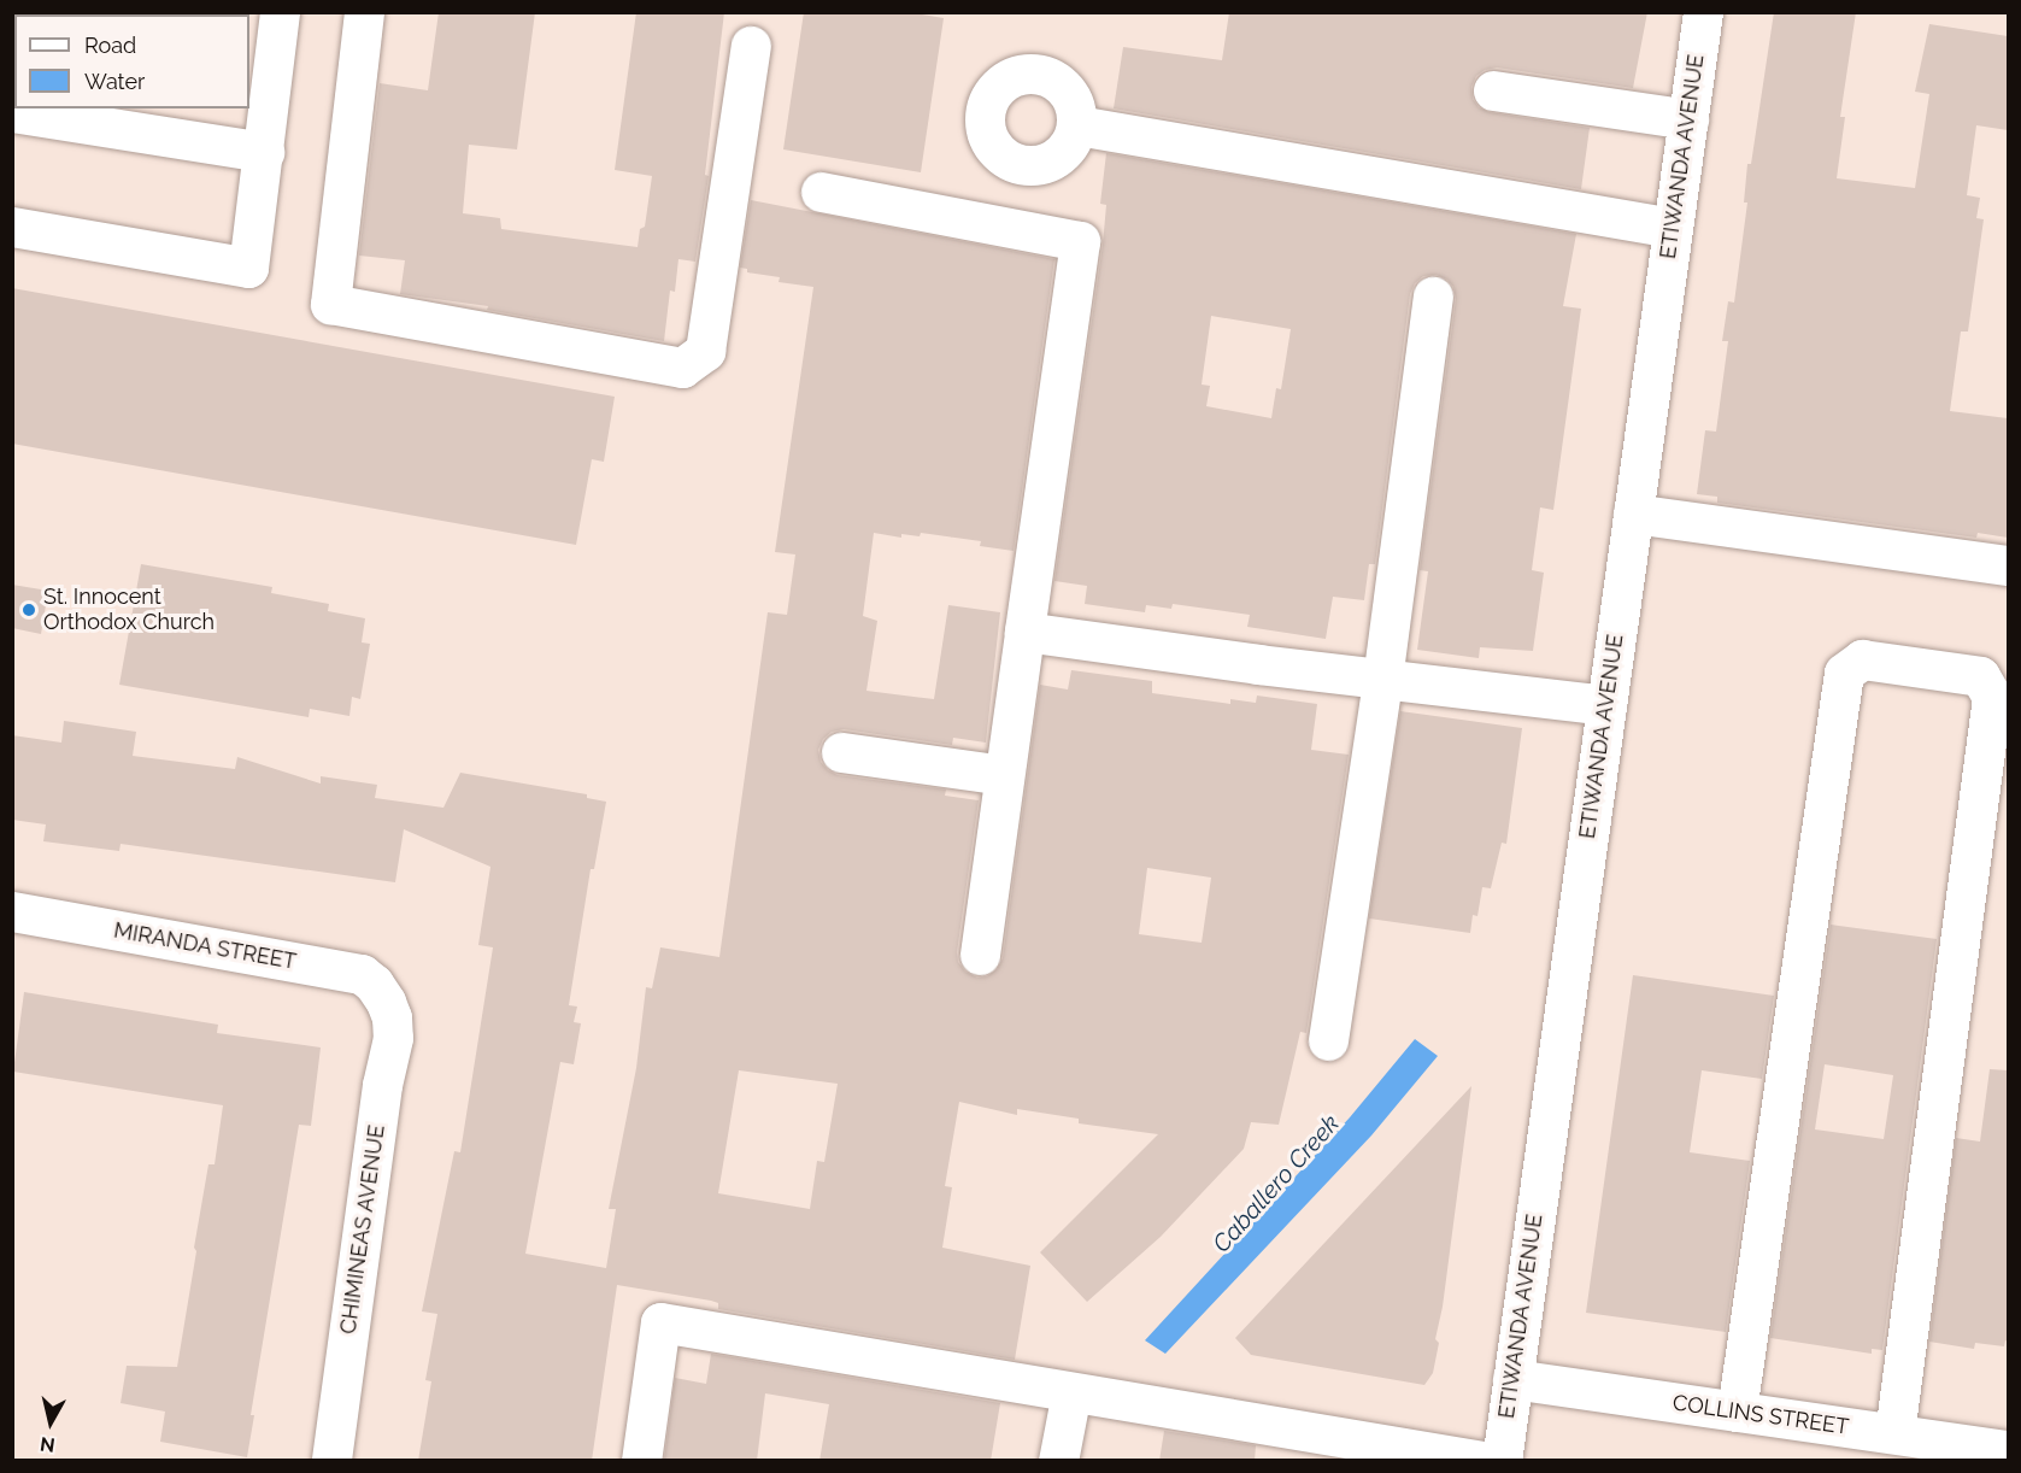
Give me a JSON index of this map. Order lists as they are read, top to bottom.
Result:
{
  "streets": {
    "street": [
      "ETIWANDA AVENUE",
      "MIRANDA STREET",
      "CHIMINEAS AVENUE",
      "COLLINS STREET"
    ]
  },
  "crossings": [
    ["ETIWANDA AVENUE", "COLLINS STREET"],
    ["MIRANDA STREET", "CHIMINEAS AVENUE"]
  ],
  "water": ["Caballero Creek"],
  "places": ["St. Innocent Orthodox Church"],
  "legend": ["Road", "Water"],
  "north": "bottom"
}
